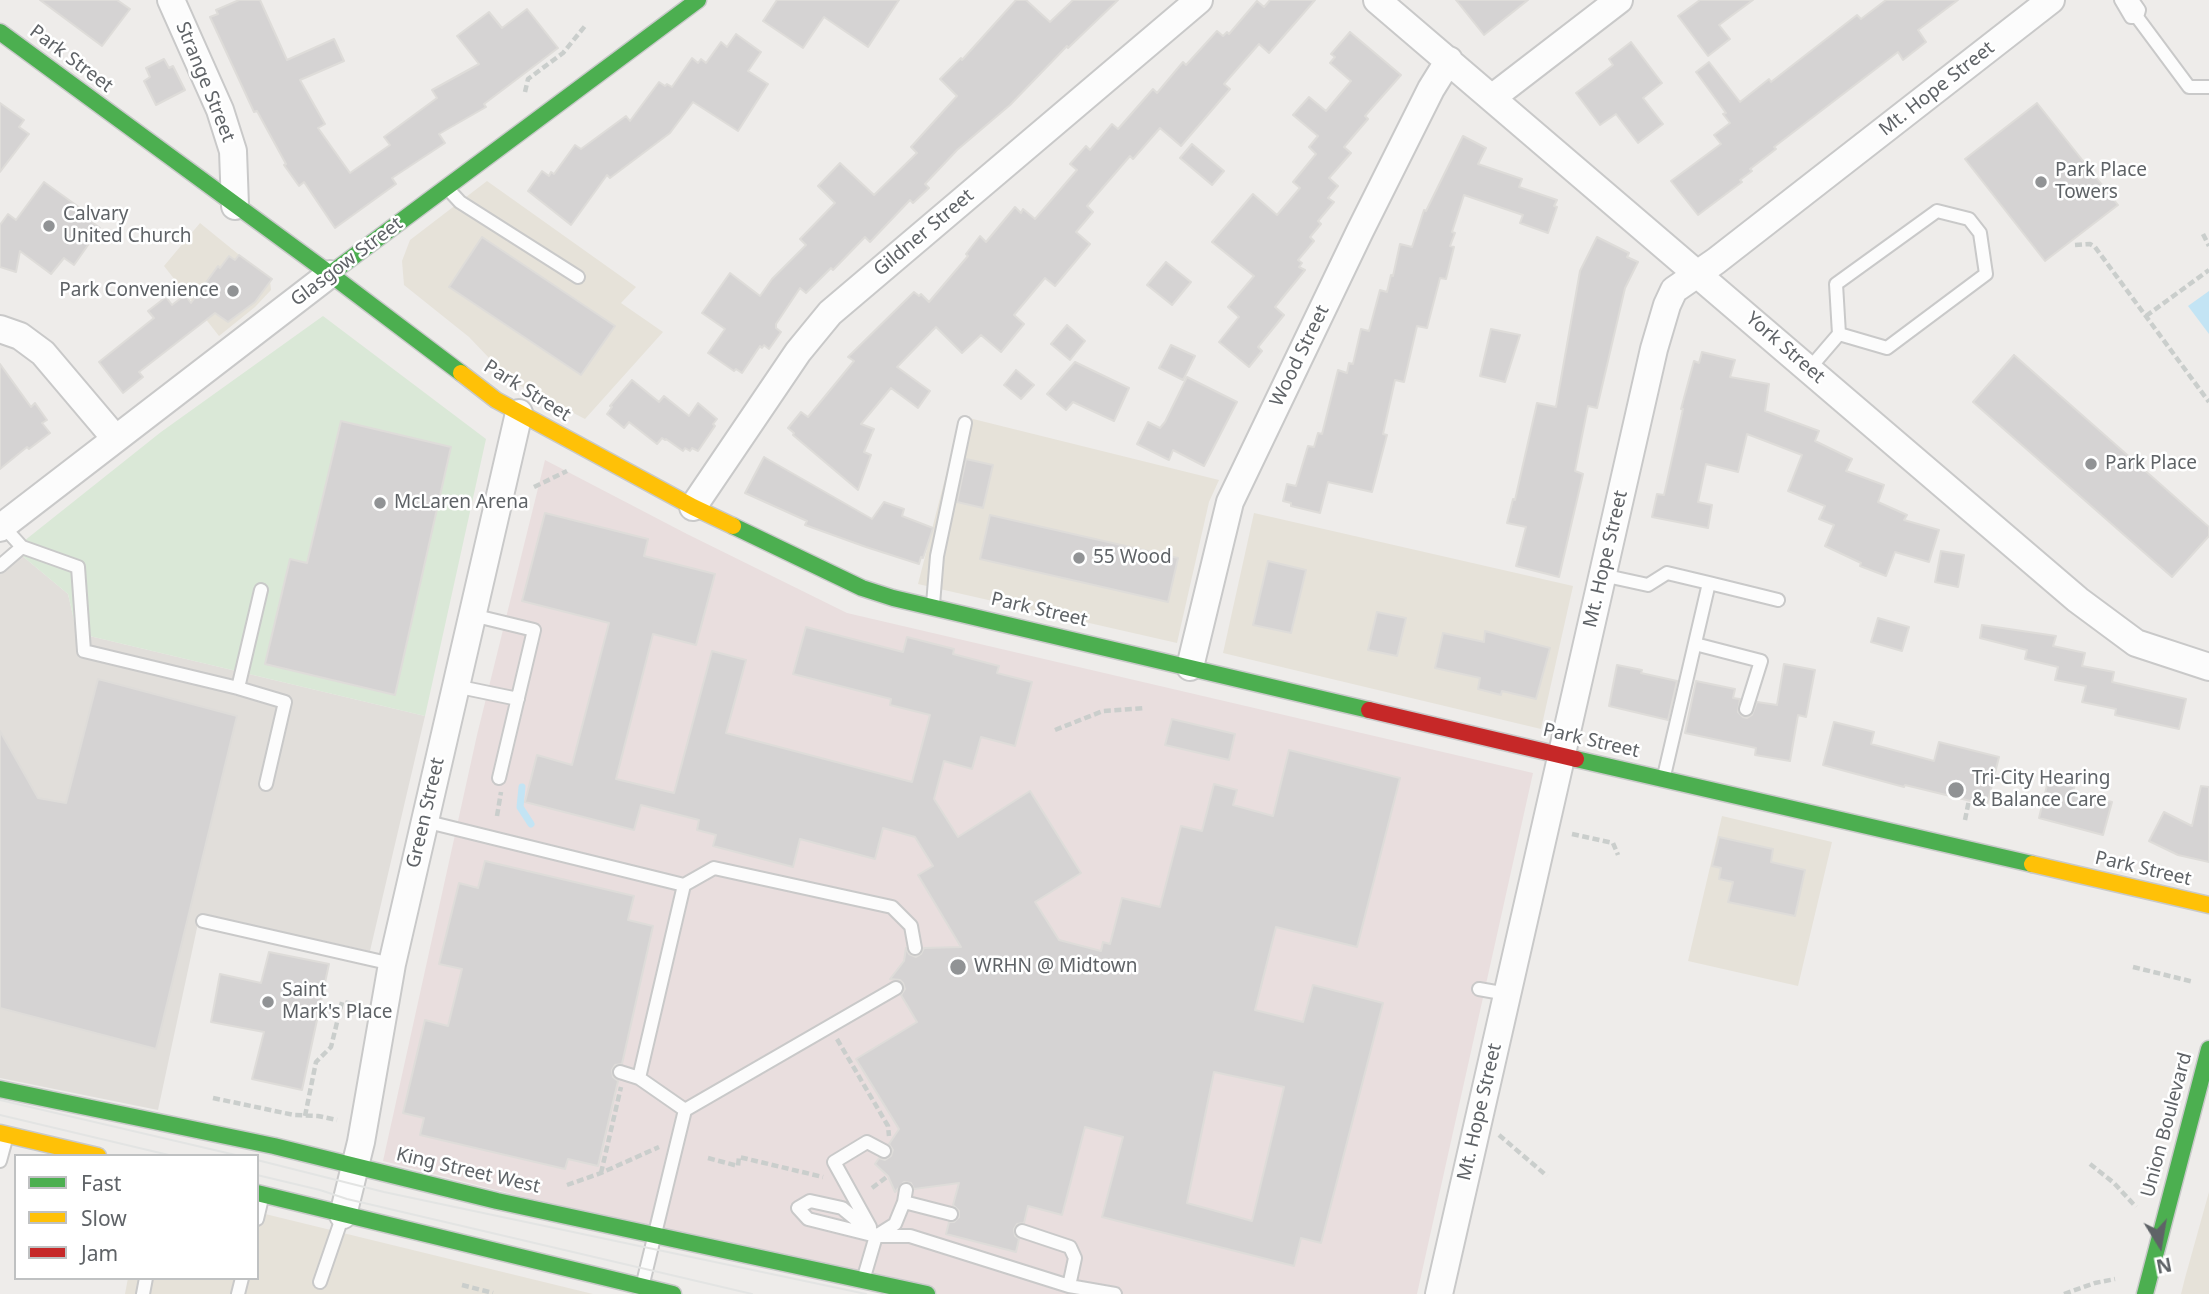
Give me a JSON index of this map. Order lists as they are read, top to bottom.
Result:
{
  "streets": {
    "street": [
      "Park Street",
      "Strange Street",
      "Mt. Hope Street",
      "Gildner Street",
      "Glasgow Street",
      "York Street",
      "Wood Street",
      "Green Street",
      "Union Boulevard",
      "King Street West"
    ]
  },
  "crossings": [
    ["Park Street", "Strange Street"],
    ["Park Street", "Mt. Hope Street"],
    ["Park Street", "Gildner Street"],
    ["Park Street", "Glasgow Street"],
    ["Park Street", "Wood Street"],
    ["Park Street", "Green Street"],
    ["Mt. Hope Street", "York Street"],
    ["York Street", "Wood Street"],
    ["Green Street", "King Street West"]
  ],
  "places": [
    "Park Place Towers",
    "Calvary United Church",
    "Park Convenience",
    "Park Place",
    "McLaren Arena",
    "55 Wood",
    "Tri-City Hearing & Balance Care",
    "WRHN @ Midtown",
    "Saint Mark's Place"
  ],
  "legend": ["Fast", "Slow", "Jam"],
  "north": "bottom"
}
